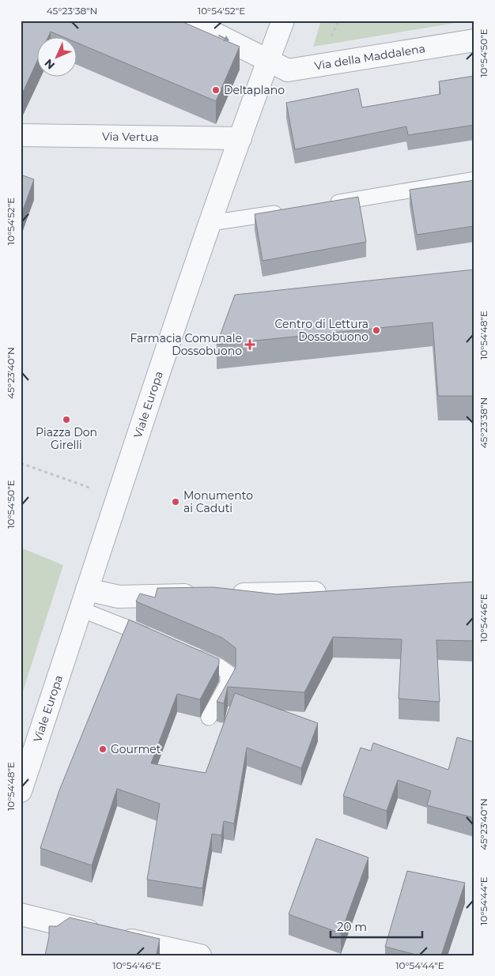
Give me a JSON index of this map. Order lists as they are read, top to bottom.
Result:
{
  "streets": {
    "street": ["Via della Maddalena", "Via Vertua", "Viale Europa"]
  },
  "crossings": [
    ["Via della Maddalena", "Viale Europa"],
    ["Via Vertua", "Viale Europa"]
  ],
  "places": {
    "other": [
      "Deltaplano",
      "Centro di Lettura Dossobuono",
      "Piazza Don Girelli",
      "Monumento ai Caduti",
      "Gourmet"
    ],
    "health": ["Farmacia Comunale Dossobuono"]
  },
  "scale_bar": "20 m",
  "north": "bottom left",
  "coordinates": [
    "45°23'38\"N",
    "10°54'52\"E",
    "10°54'50\"E",
    "10°54'48\"E",
    "45°23'40\"N",
    "10°54'46\"E",
    "10°54'44\"E"
  ]
}
